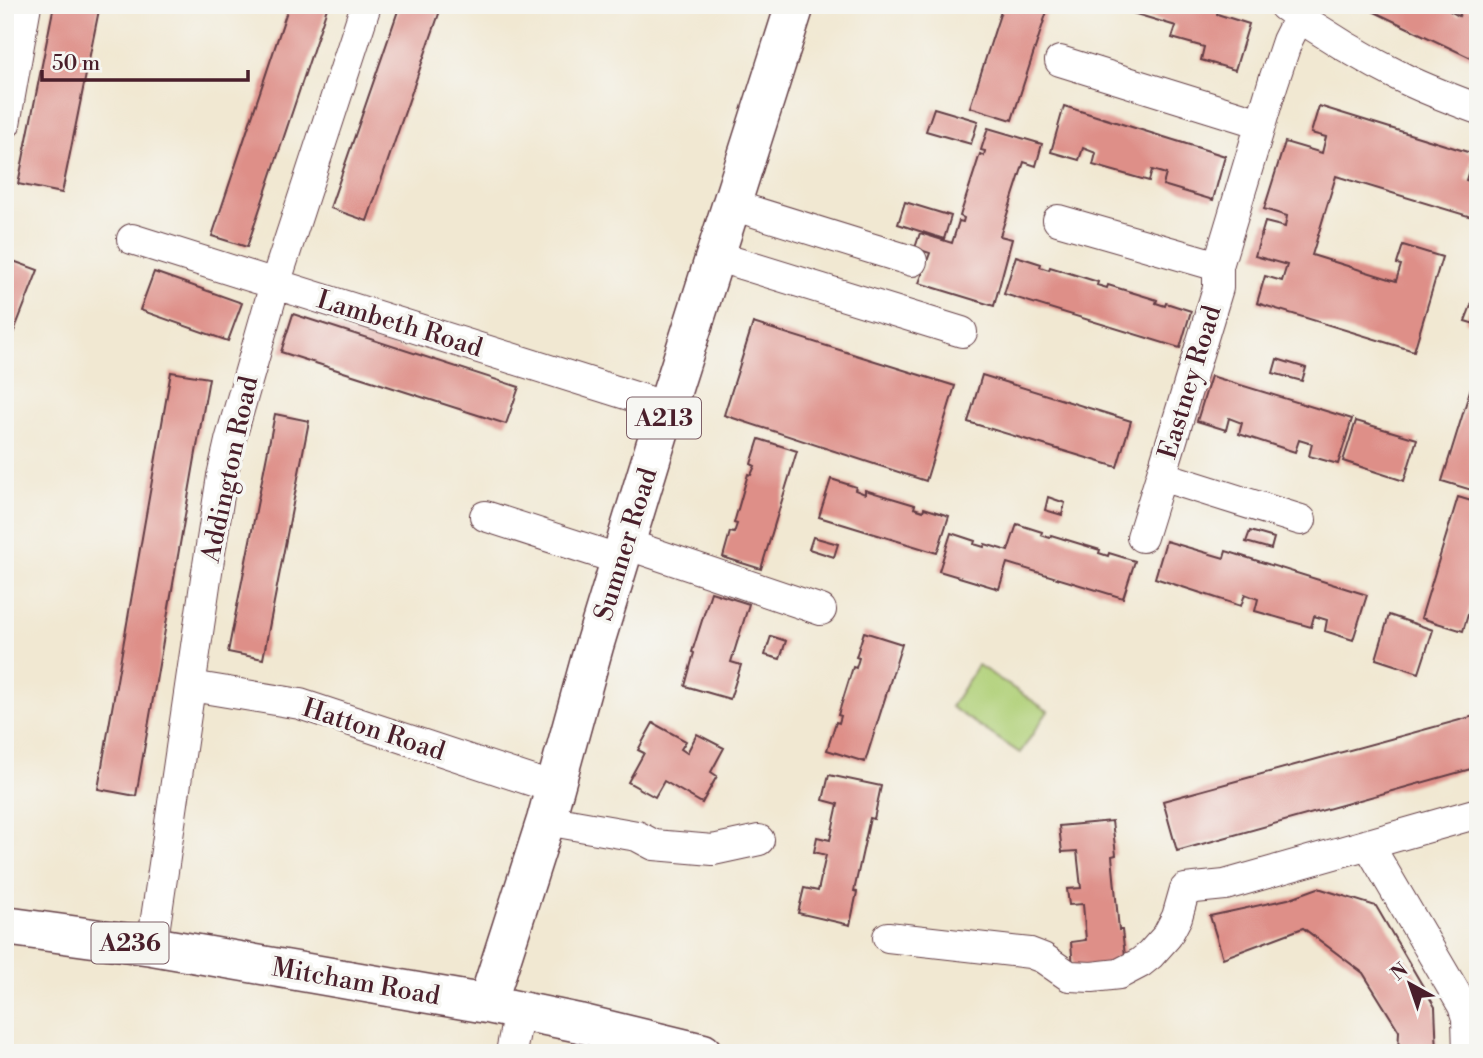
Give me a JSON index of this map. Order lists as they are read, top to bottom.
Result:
{
  "streets": {
    "main road": [
      "A213",
      "Sumner Road",
      "A236",
      "Mitcham Road"
    ],
    "street": [
      "Lambeth Road",
      "Eastney Road",
      "Addington Road",
      "Hatton Road"
    ]
  },
  "crossings": [
    ["Lambeth Road", "Addington Road"],
    ["Lambeth Road", "Sumner Road"],
    ["Addington Road", "Hatton Road"],
    ["Addington Road", "Mitcham Road"],
    ["Sumner Road", "Hatton Road"],
    ["Sumner Road", "Mitcham Road"]
  ],
  "scale_bar": "50 m",
  "north": "top left"
}
